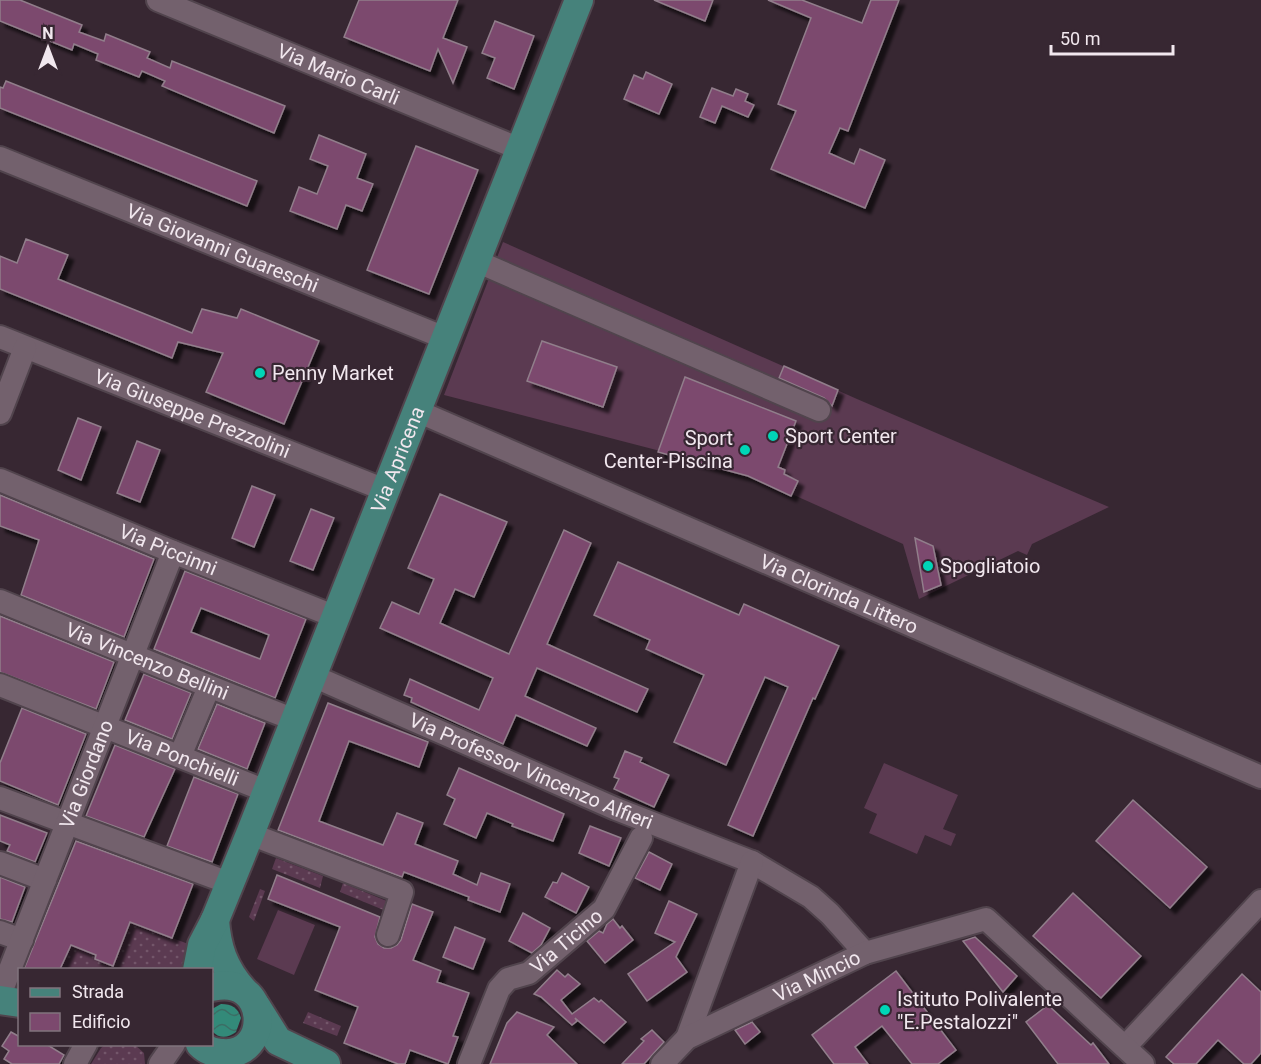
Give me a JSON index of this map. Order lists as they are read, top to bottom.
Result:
{
  "streets": {
    "main road": ["Via Apricena"],
    "street": [
      "Via Mario Carli",
      "Via Giovanni Guareschi",
      "Via Giuseppe Prezzolini",
      "Via Piccinni",
      "Via Clorinda Littero",
      "Via Vincenzo Bellini",
      "Via Ponchielli",
      "Via Professor Vincenzo Alfieri",
      "Via Giordano",
      "Via Ticino",
      "Via Mincio"
    ]
  },
  "crossings": [
    ["Via Mario Carli", "Via Apricena"],
    ["Via Giovanni Guareschi", "Via Apricena"],
    ["Via Giuseppe Prezzolini", "Via Apricena"],
    ["Via Apricena", "Via Piccinni"],
    ["Via Apricena", "Via Clorinda Littero"],
    ["Via Apricena", "Via Vincenzo Bellini"],
    ["Via Apricena", "Via Ponchielli"],
    ["Via Apricena", "Via Professor Vincenzo Alfieri"],
    ["Via Piccinni", "Via Giordano"],
    ["Via Vincenzo Bellini", "Via Giordano"],
    ["Via Ponchielli", "Via Giordano"],
    ["Via Professor Vincenzo Alfieri", "Via Mincio"]
  ],
  "places": [
    "Penny Market",
    "Sport Center",
    "Sport Center-Piscina",
    "Spogliatoio",
    "Istituto Polivalente \"E.Pestalozzi\""
  ],
  "legend": ["Strada", "Edificio"],
  "scale_bar": "50 m",
  "north": "top"
}
